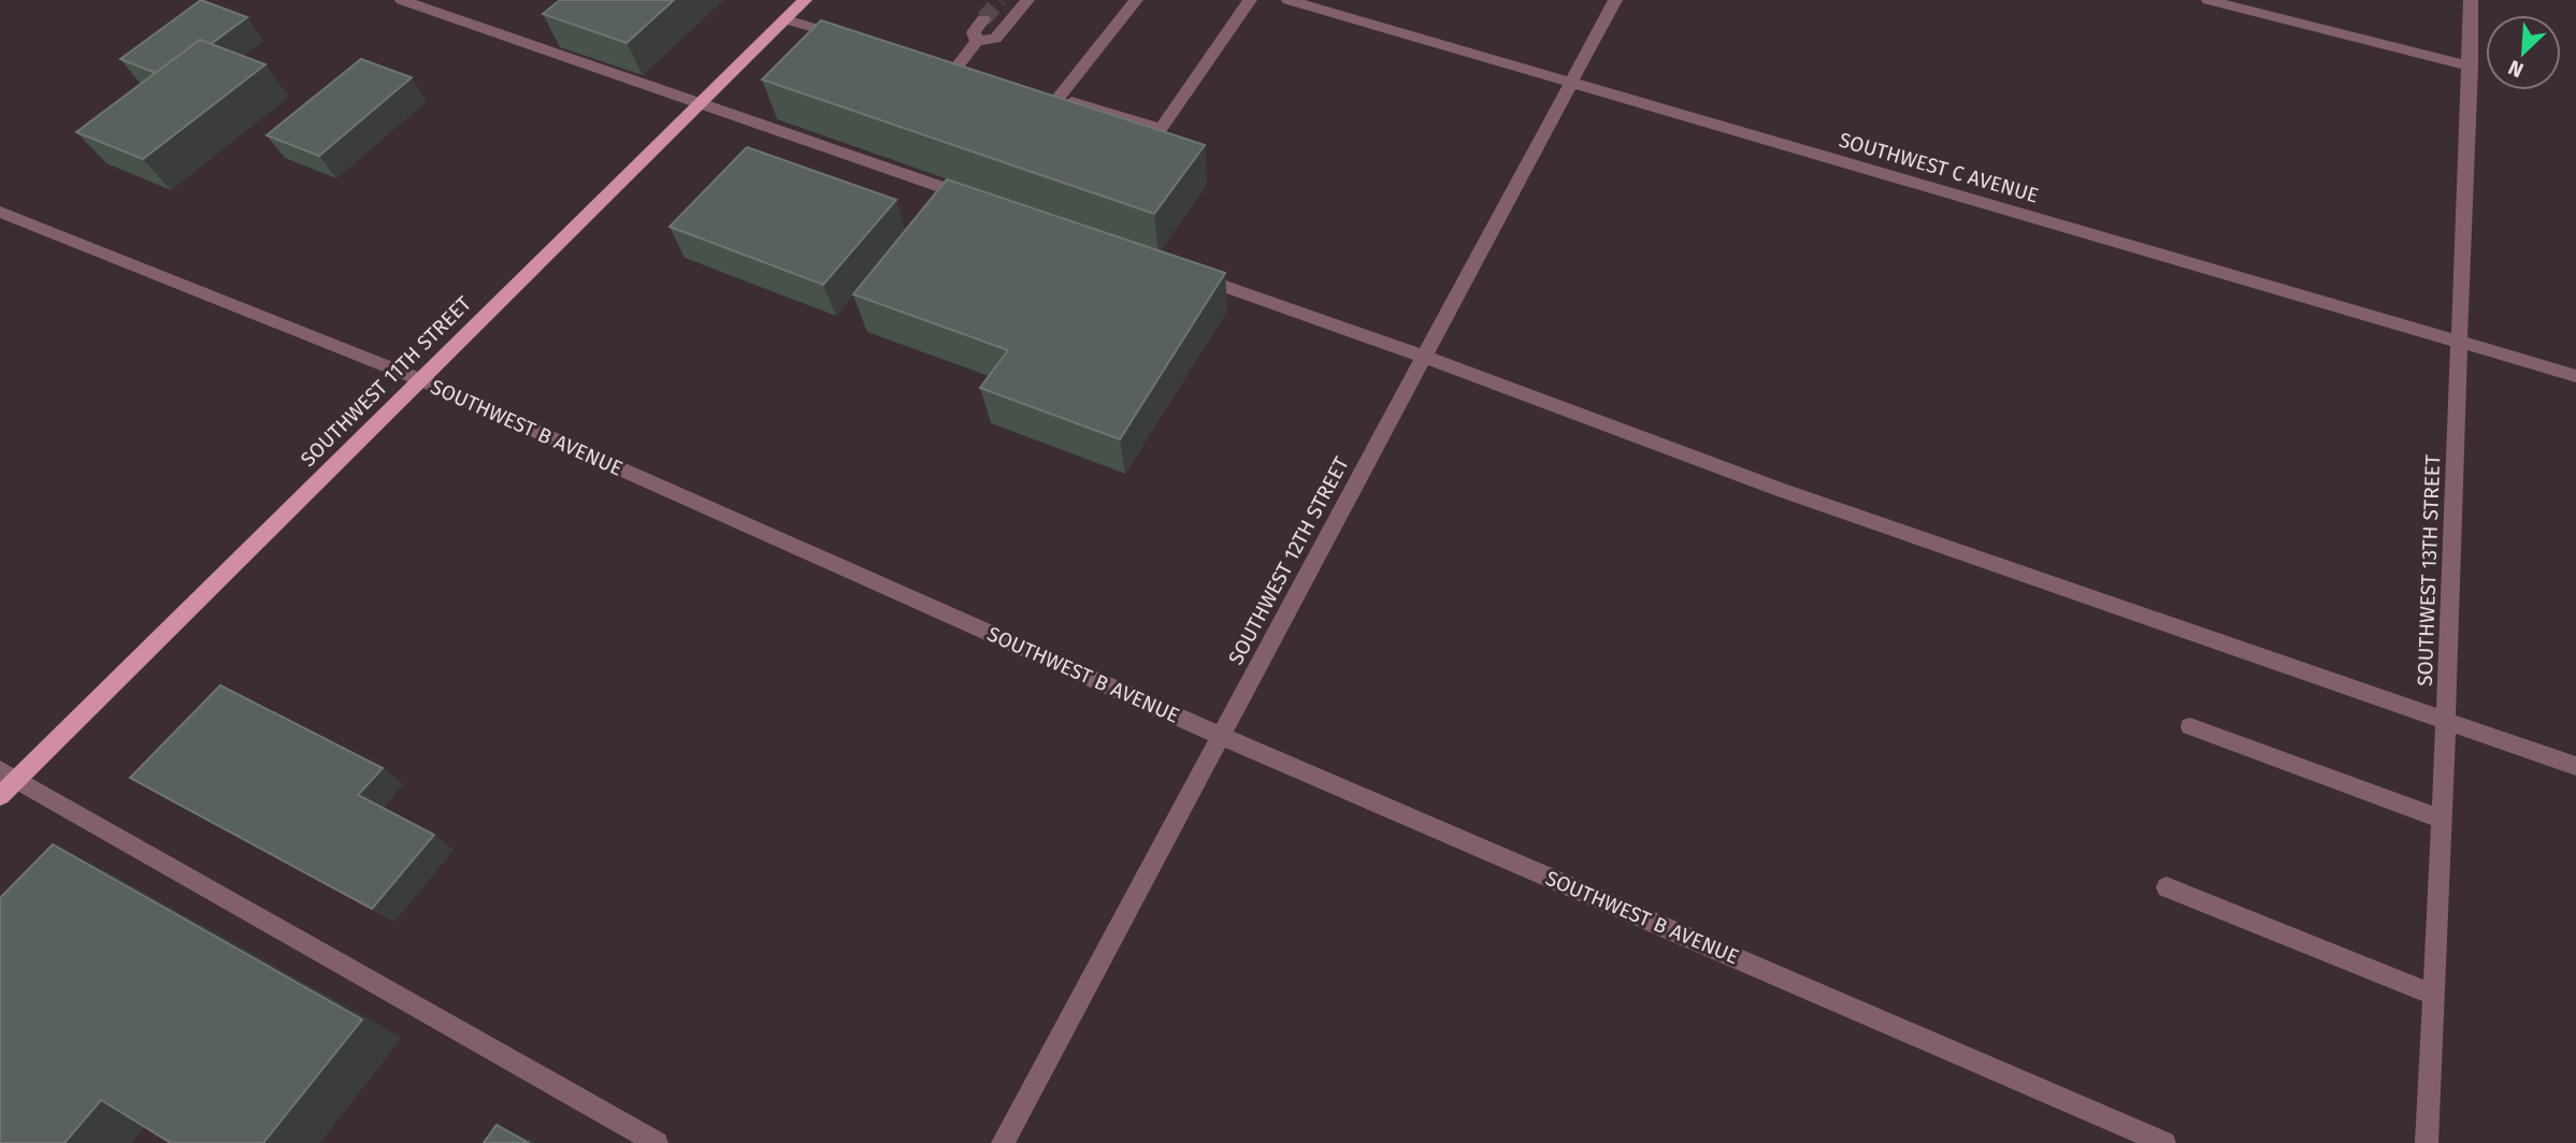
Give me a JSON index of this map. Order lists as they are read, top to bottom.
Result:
{
  "streets": {
    "main road": ["SOUTHWEST 11TH STREET"],
    "street": [
      "SOUTHWEST C AVENUE",
      "SOUTHWEST B AVENUE",
      "SOUTHWEST 12TH STREET",
      "SOUTHWEST 13TH STREET"
    ]
  },
  "crossings": [
    ["SOUTHWEST C AVENUE", "SOUTHWEST 12TH STREET"],
    ["SOUTHWEST C AVENUE", "SOUTHWEST 13TH STREET"],
    ["SOUTHWEST 11TH STREET", "SOUTHWEST B AVENUE"],
    ["SOUTHWEST B AVENUE", "SOUTHWEST 12TH STREET"]
  ],
  "north": "bottom left"
}
